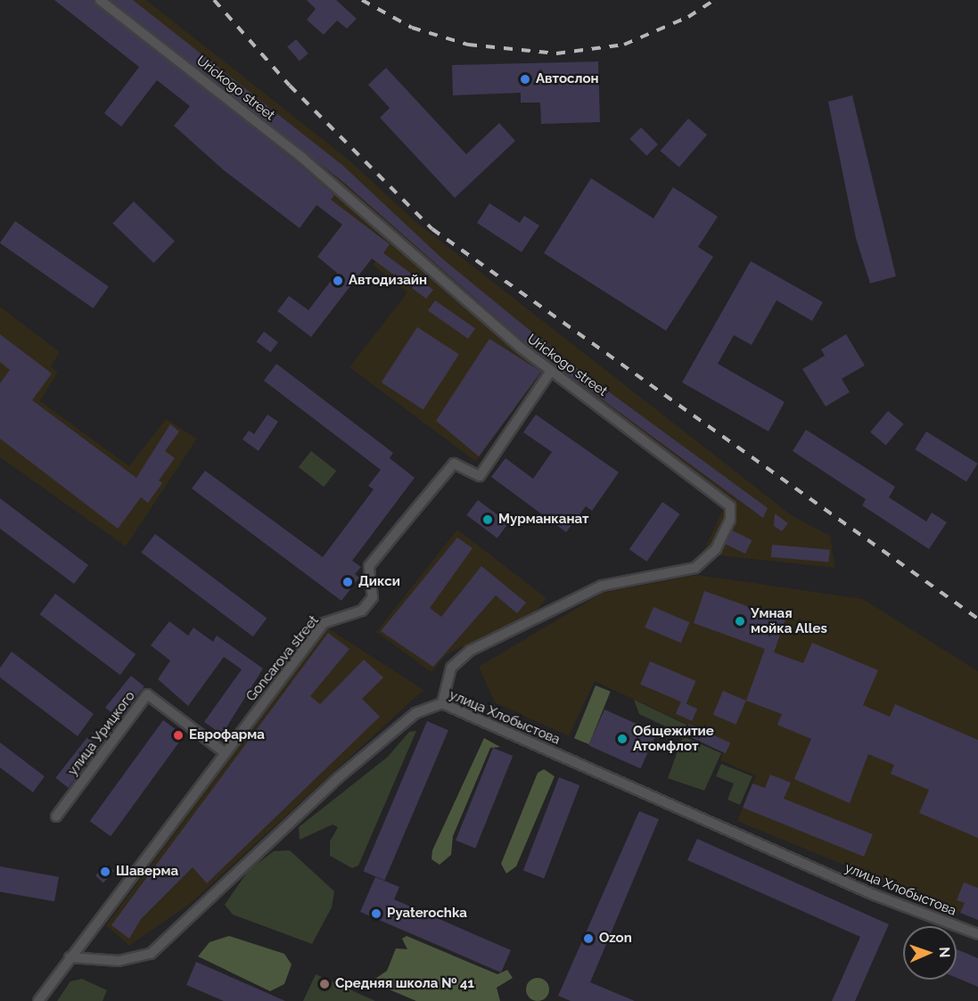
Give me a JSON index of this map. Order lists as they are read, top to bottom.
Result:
{
  "streets": {
    "street": [
      "Urickogo street",
      "Goncarova street",
      "улица Хлобыстова",
      "улица Урицкого"
    ]
  },
  "crossings": [
    ["Urickogo street", "Goncarova street"],
    ["Urickogo street", "улица Хлобыстова"],
    ["Goncarova street", "улица Хлобыстова"],
    ["Goncarova street", "улица Урицкого"]
  ],
  "places": [
    "Автослон",
    "Автодизайн",
    "Мурманканат",
    "Дикси",
    "Умная мойка Alles",
    "Еврофарма",
    "Общежитие Атомфлот",
    "Шаверма",
    "Pyaterochka",
    "Ozon",
    "Средняя школа № 41"
  ],
  "north": "right"
}
